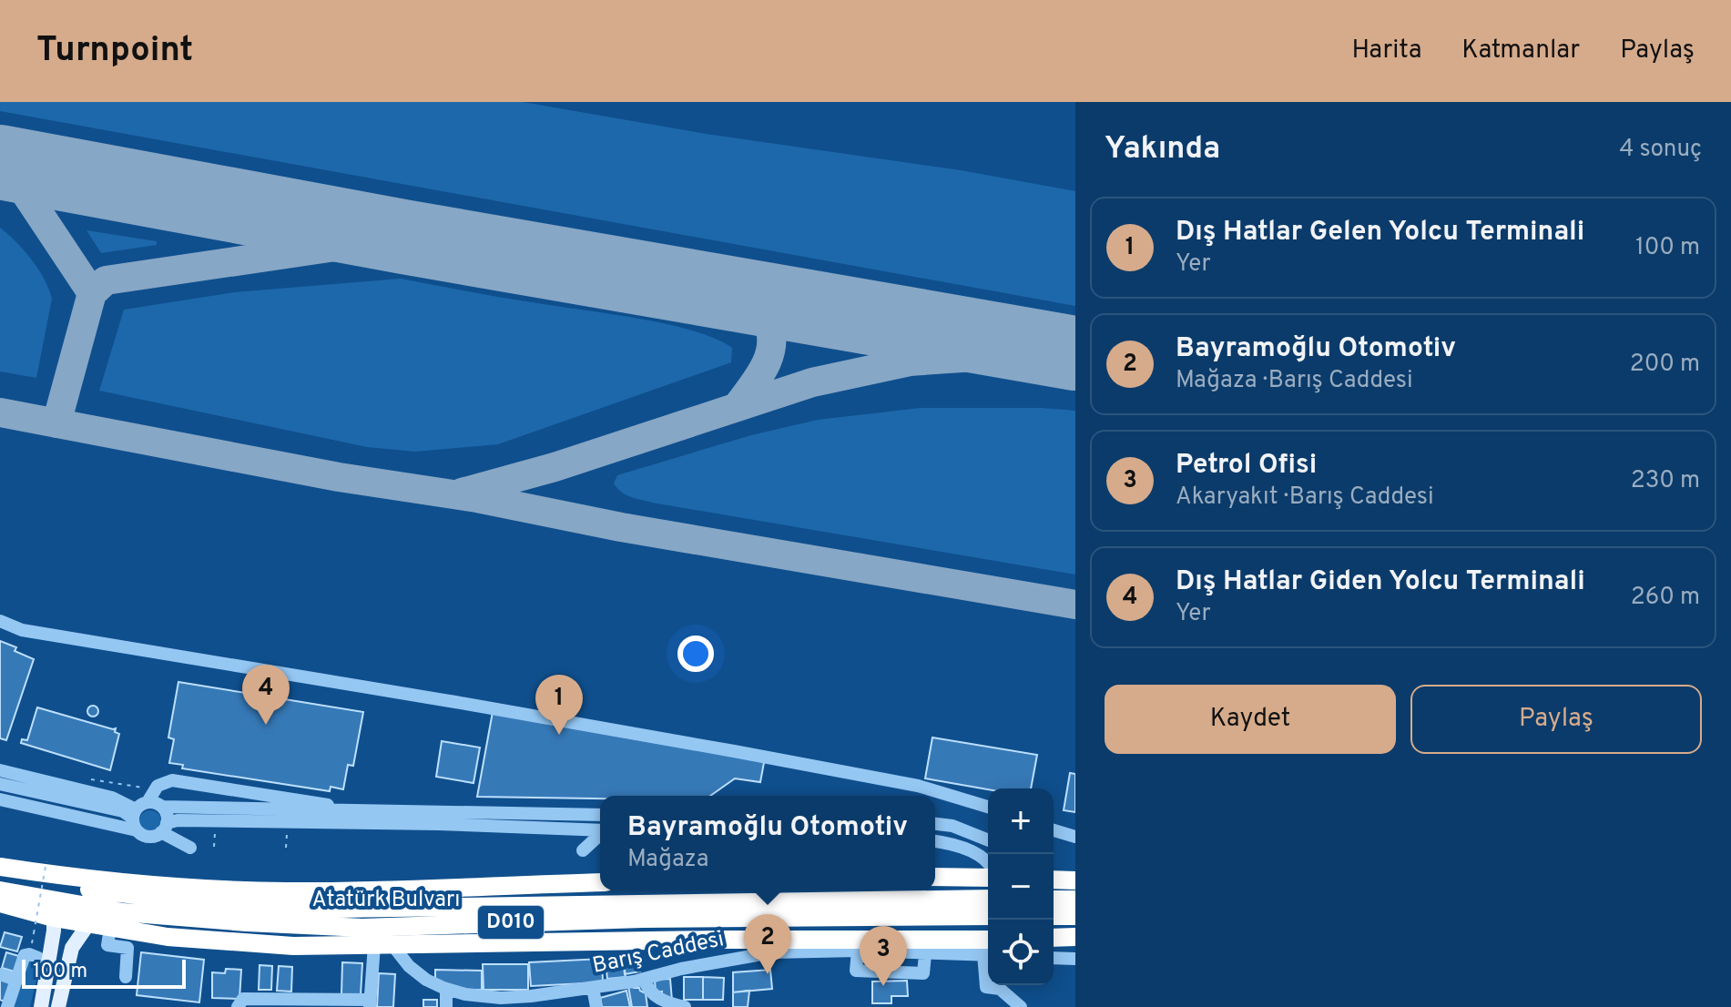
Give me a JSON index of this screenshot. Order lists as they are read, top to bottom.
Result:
{
  "streets": {
    "highway": ["Atatürk Bulvarı", "D010"],
    "street": ["Barış Caddesi"]
  },
  "scale_bar": "100 m",
  "page": {
    "header": "Turnpoint",
    "nav": ["Harita", "Katmanlar", "Paylaş"],
    "heading": ["Yakında", "4 sonuç"],
    "list": [
      {
        "mark": "1",
        "name": "Dış Hatlar Gelen Yolcu Terminali",
        "note": "Yer",
        "value": "100 m"
      },
      {
        "mark": "2",
        "name": "Bayramoğlu Otomotiv",
        "note": "Mağaza · Barış Caddesi",
        "value": "200 m"
      },
      {
        "mark": "3",
        "name": "Petrol Ofisi",
        "note": "Akaryakıt · Barış Caddesi",
        "value": "230 m"
      },
      {
        "mark": "4",
        "name": "Dış Hatlar Giden Yolcu Terminali",
        "note": "Yer",
        "value": "260 m"
      }
    ],
    "buttons": ["Kaydet", "Paylaş"],
    "pins": [
      "4",
      "1",
      "2",
      "3"
    ],
    "map_buttons": ["+", "−"],
    "popup": ["Bayramoğlu Otomotiv", "Mağaza"],
    "scale": "100 m"
  }
}
